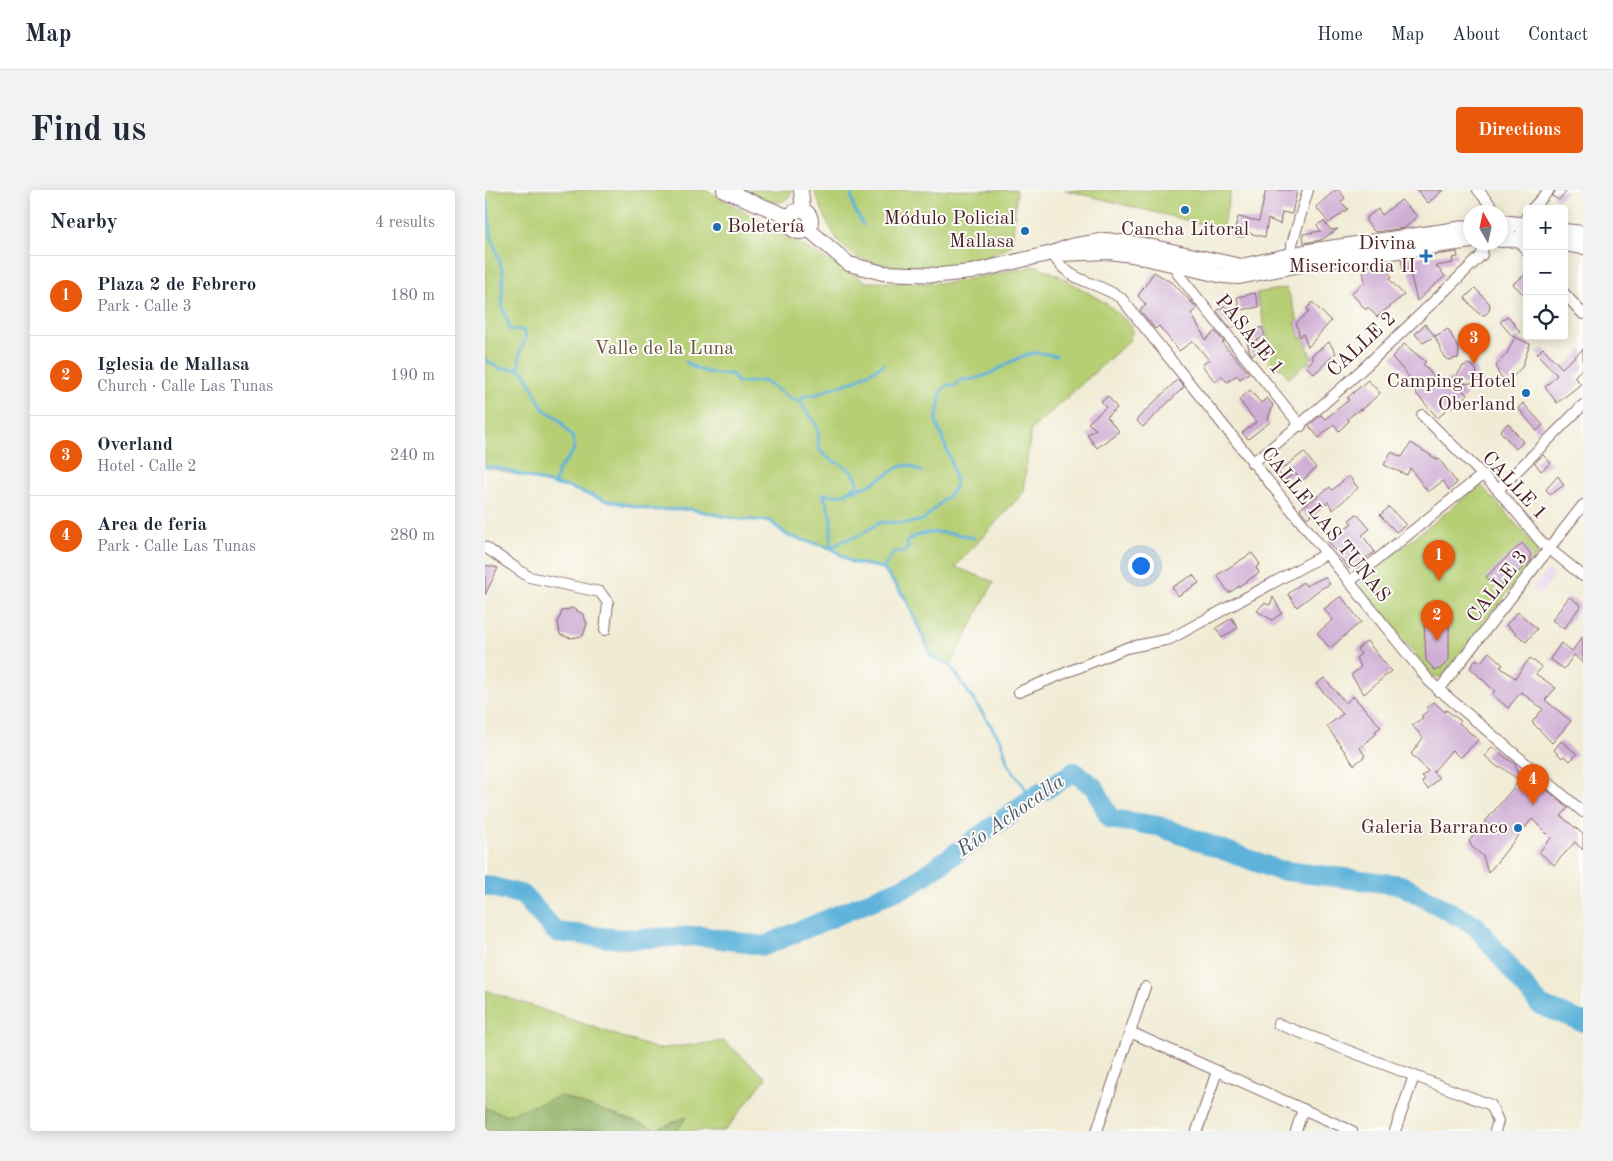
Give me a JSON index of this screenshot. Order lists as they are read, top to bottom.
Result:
{
  "streets": {
    "street": [
      "PASAJE 1",
      "CALLE 2",
      "CALLE 1",
      "CALLE LAS TUNAS",
      "CALLE 3"
    ]
  },
  "crossings": [
    ["PASAJE 1", "CALLE 2"],
    ["CALLE 2", "CALLE LAS TUNAS"],
    ["CALLE 1", "CALLE 3"],
    ["CALLE LAS TUNAS", "CALLE 3"]
  ],
  "water": ["Río Achocalla"],
  "parks": ["Valle de la Luna"],
  "places": {
    "other": [
      "Cancha Litoral",
      "Boletería",
      "Módulo Policial Mallasa",
      "Camping Hotel Oberland",
      "Galeria Barranco"
    ],
    "health": ["Divina Misericordia II"]
  },
  "north": "top",
  "page": {
    "header": "Map",
    "nav": [
      "Home",
      "Map",
      "About",
      "Contact"
    ],
    "buttons": "Directions",
    "title": "Find us",
    "heading": ["Nearby", "4 results"],
    "map_buttons": ["+", "−"],
    "list": [
      {
        "mark": "1",
        "name": "Plaza 2 de Febrero",
        "note": "Park · Calle 3",
        "value": "180 m"
      },
      {
        "mark": "2",
        "name": "Iglesia de Mallasa",
        "note": "Church · Calle Las Tunas",
        "value": "190 m"
      },
      {
        "mark": "3",
        "name": "Overland",
        "note": "Hotel · Calle 2",
        "value": "240 m"
      },
      {
        "mark": "4",
        "name": "Area de feria",
        "note": "Park · Calle Las Tunas",
        "value": "280 m"
      }
    ],
    "pins": [
      "3",
      "1",
      "2",
      "4"
    ]
  }
}
